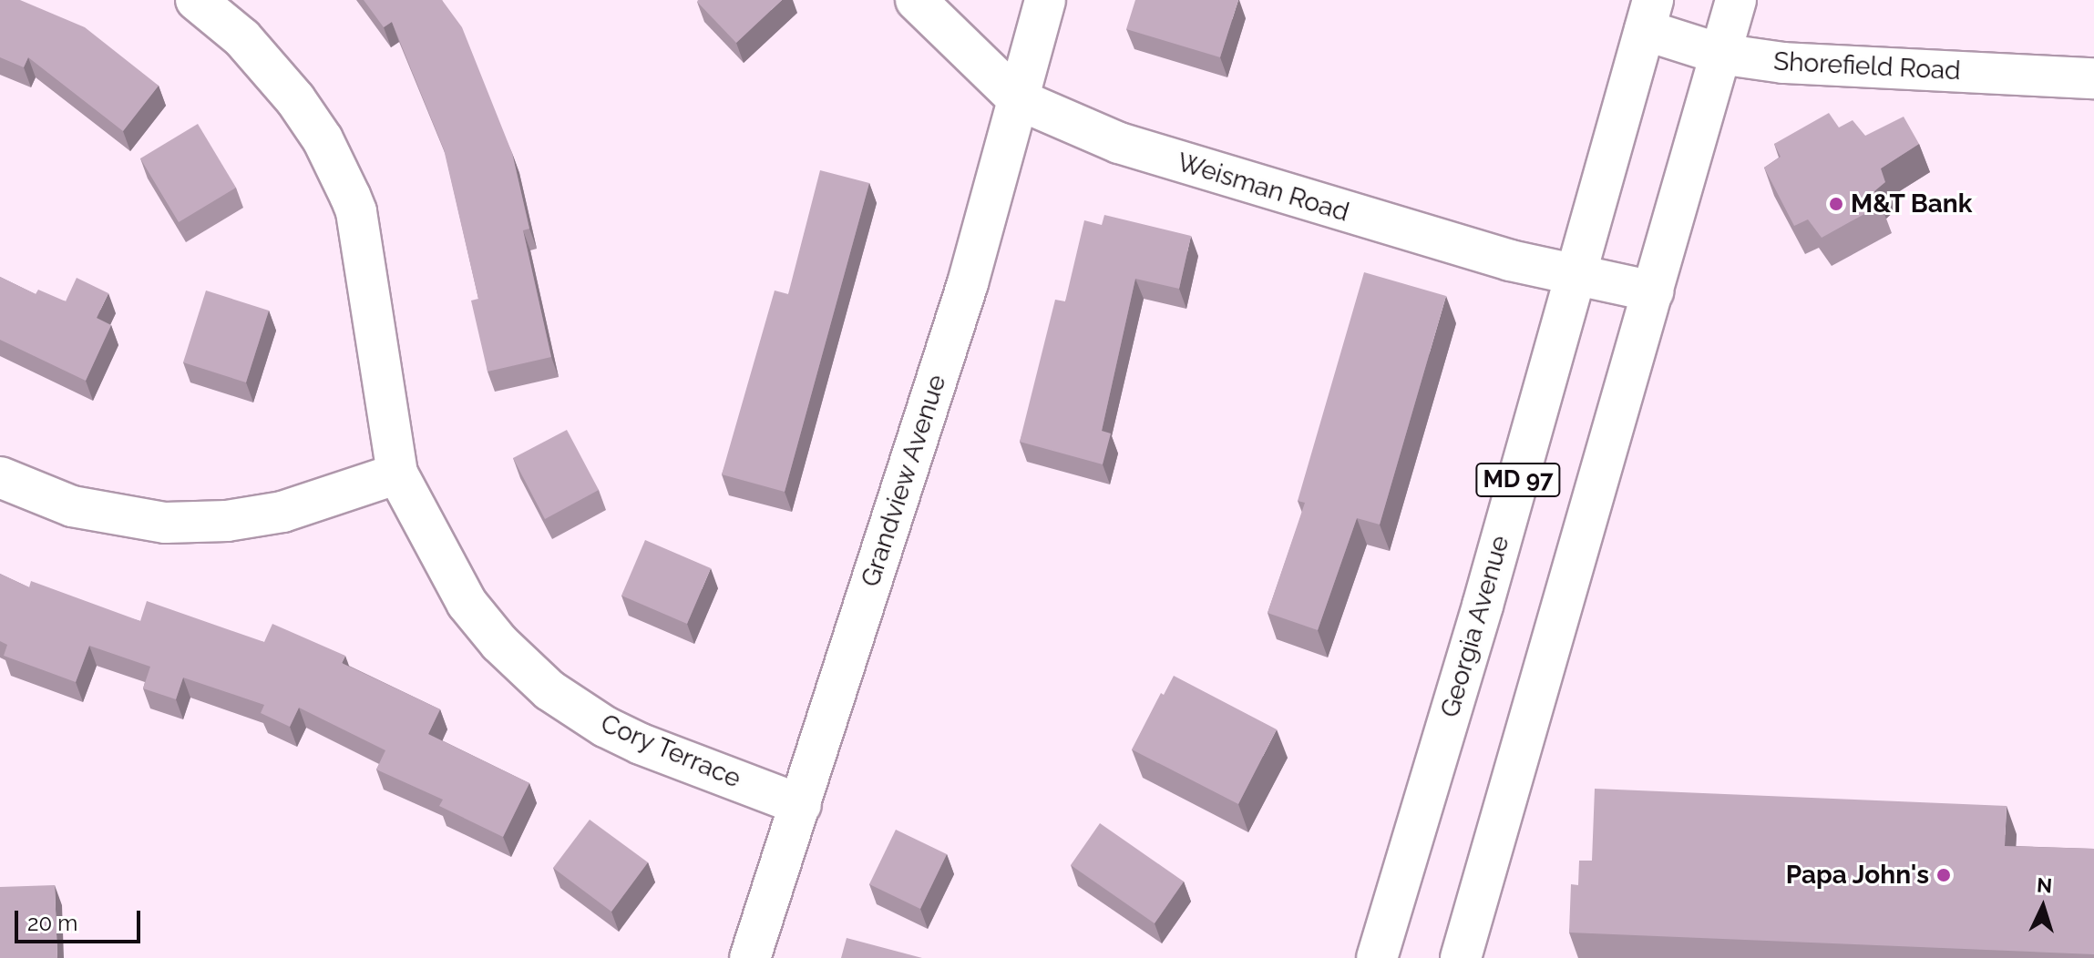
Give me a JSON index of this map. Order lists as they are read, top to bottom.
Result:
{
  "streets": {
    "street": [
      "Shorefield Road",
      "Weisman Road",
      "MD 97",
      "Grandview Avenue",
      "Georgia Avenue",
      "Cory Terrace"
    ]
  },
  "crossings": [
    ["Shorefield Road", "MD 97"],
    ["Shorefield Road", "Georgia Avenue"],
    ["Weisman Road", "MD 97"],
    ["Weisman Road", "Grandview Avenue"],
    ["Weisman Road", "Georgia Avenue"],
    ["Grandview Avenue", "Cory Terrace"]
  ],
  "places": ["M&T Bank", "Papa John's"],
  "scale_bar": "20 m",
  "north": "top"
}
